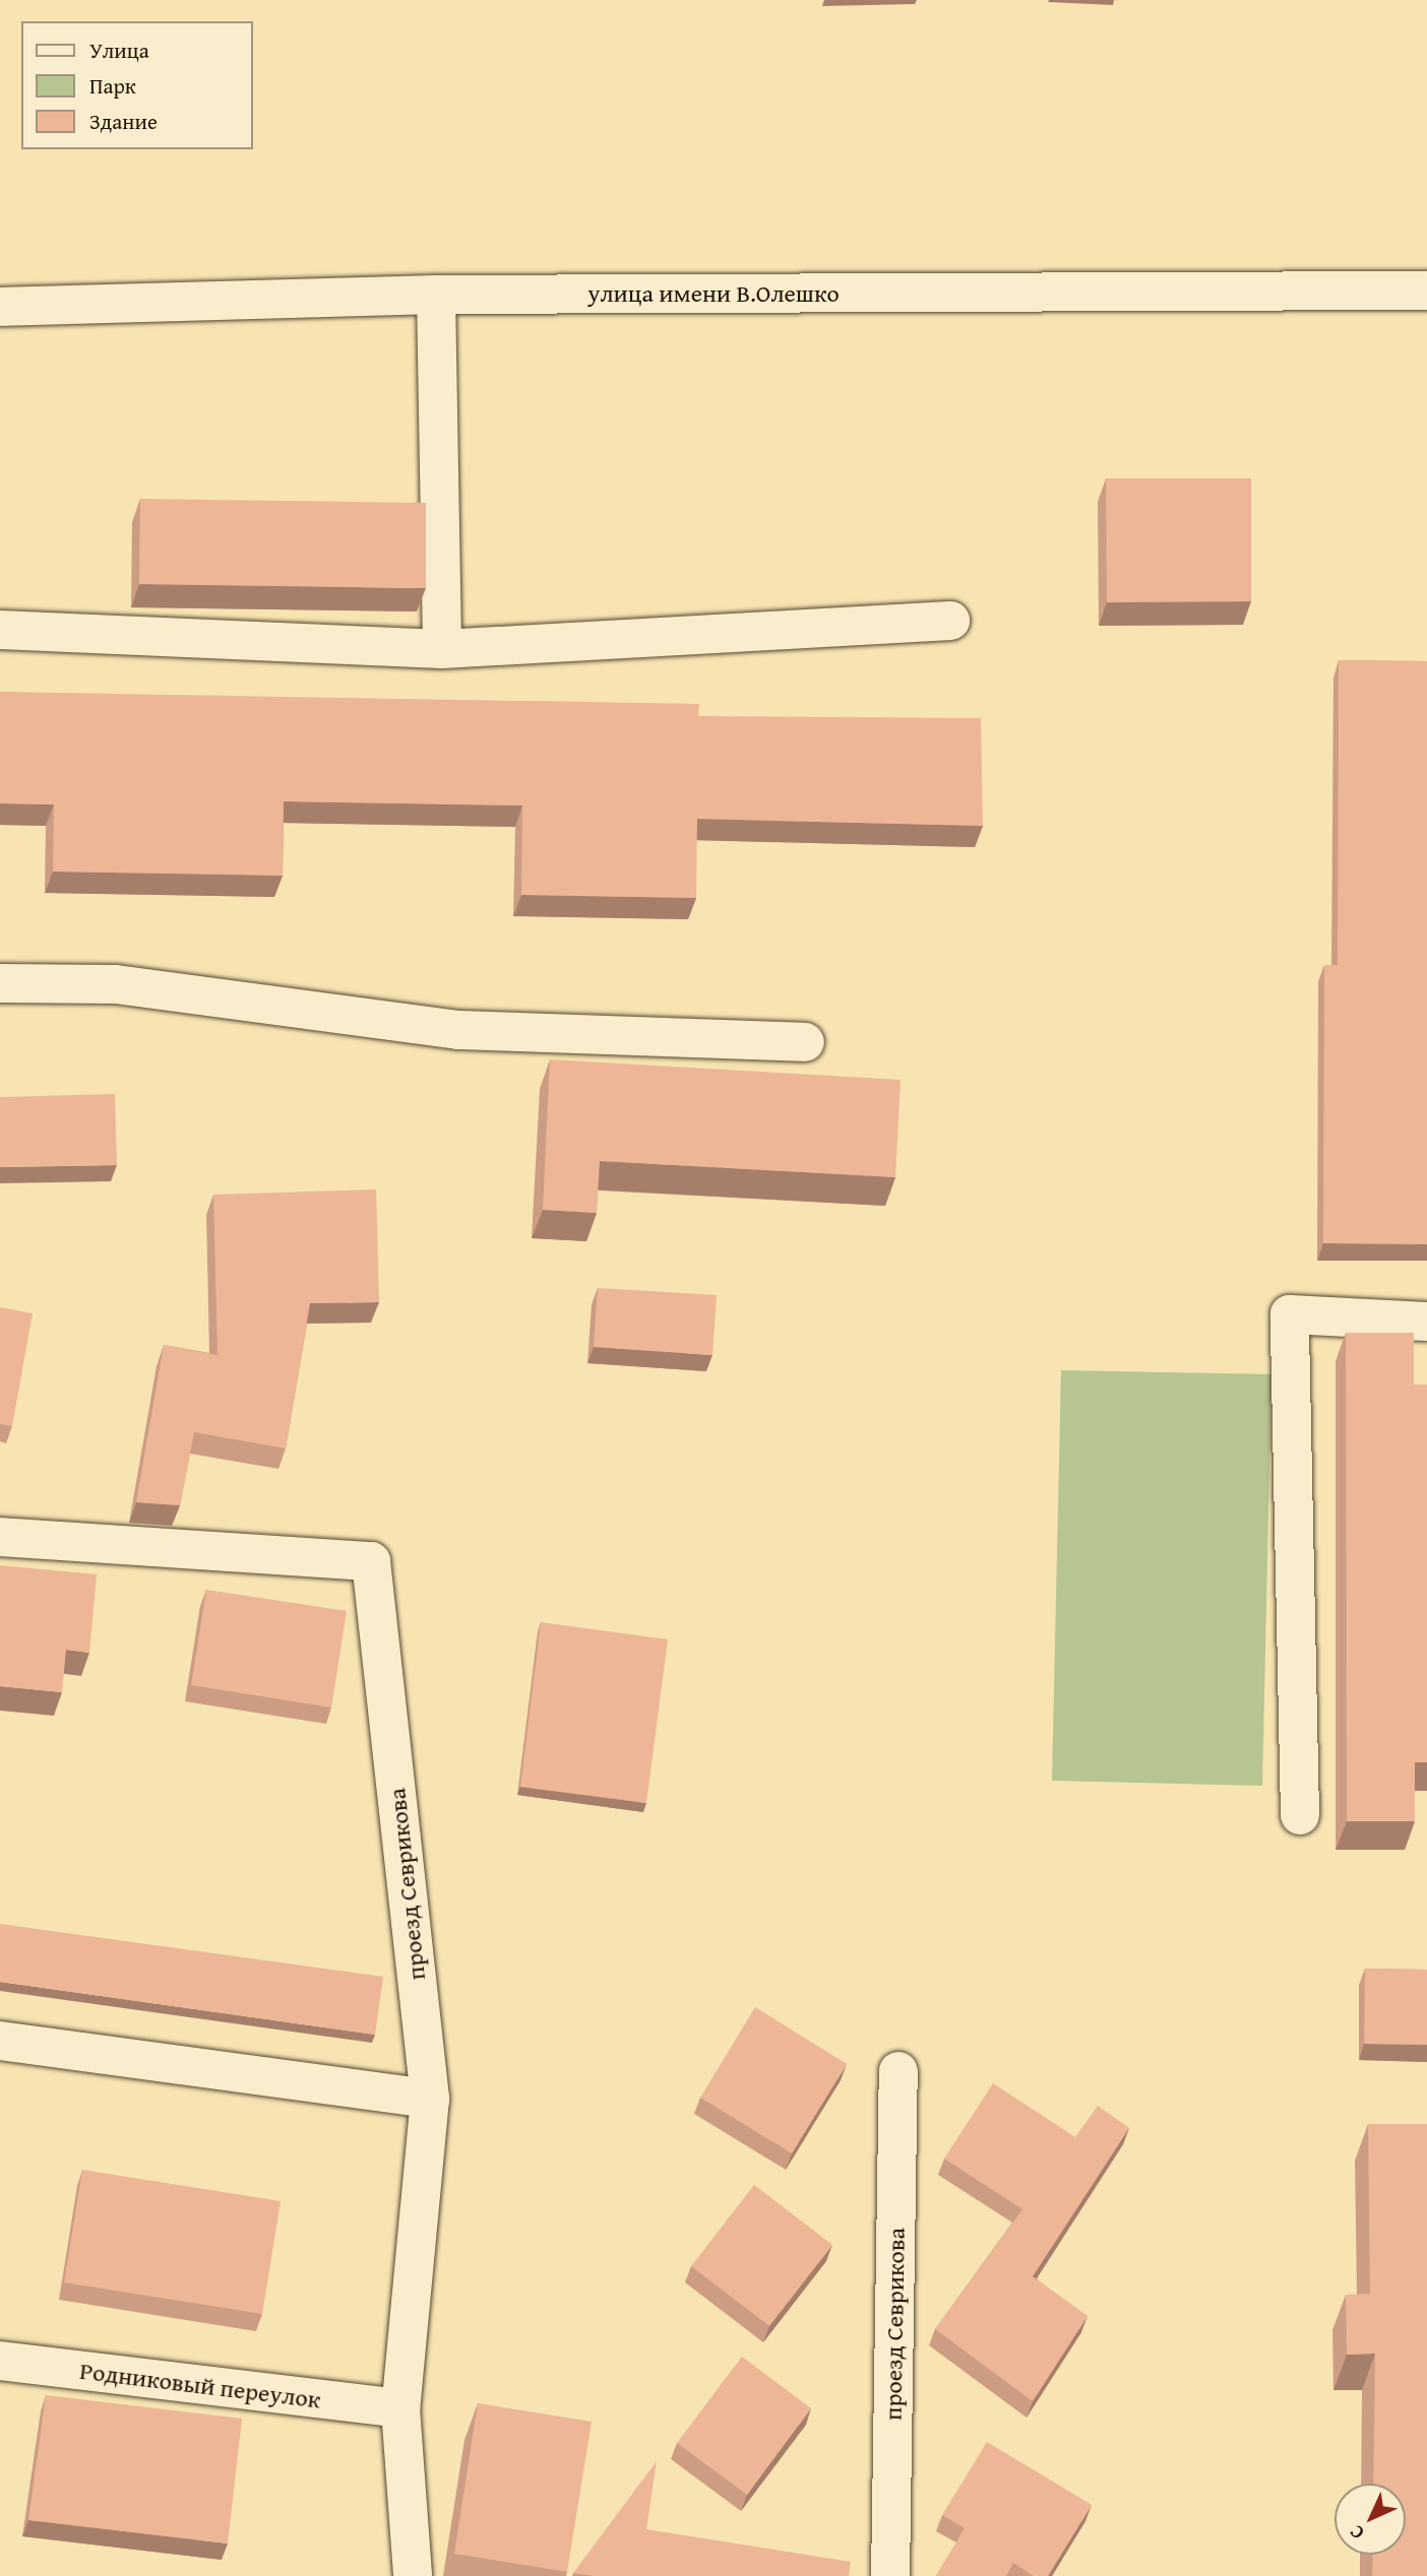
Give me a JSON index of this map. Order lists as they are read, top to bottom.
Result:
{
  "streets": {
    "street": ["улица имени В.Олешко", "проезд Севрикова", "Родниковый переулок"]
  },
  "crossings": [
    ["проезд Севрикова", "Родниковый переулок"]
  ],
  "legend": ["Улица", "Парк", "Здание"],
  "north": "bottom left"
}
